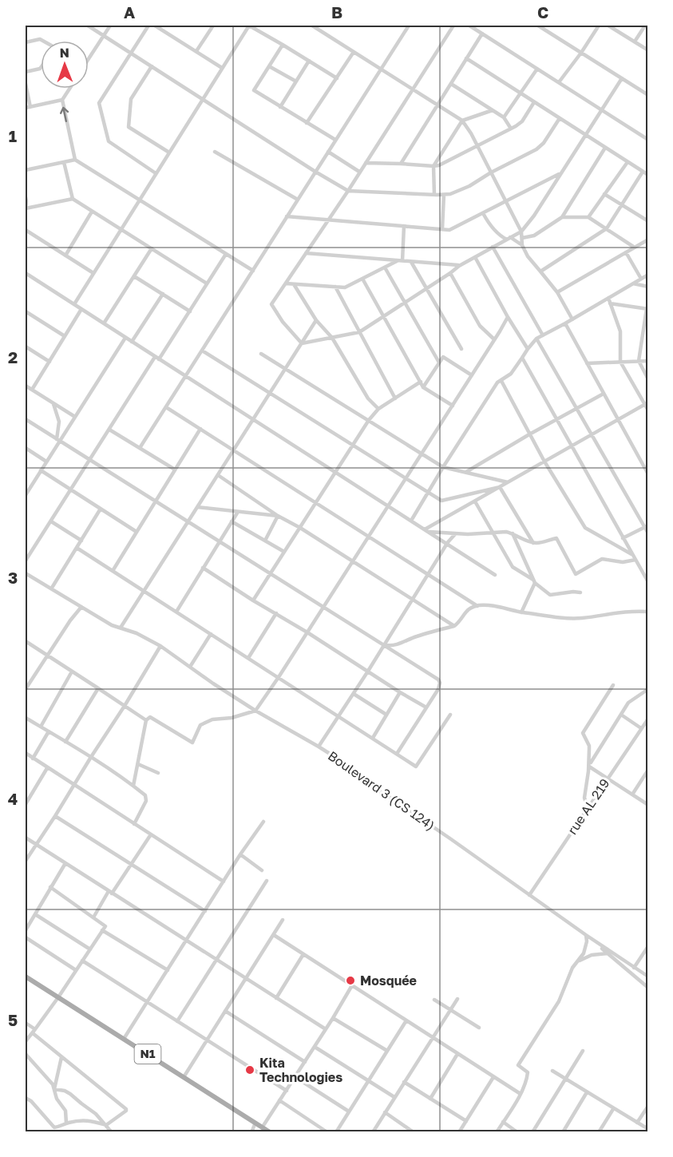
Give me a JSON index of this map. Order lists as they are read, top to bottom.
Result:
{
  "streets": {
    "main road": ["N1"],
    "street": ["Boulevard 3 (CS 124)", "rue AL 219"]
  },
  "crossings": [
    ["Boulevard 3 (CS 124)", "rue AL 219"]
  ],
  "places": ["Mosquée", "Kita Technologies"],
  "north": "top",
  "grid": {
    "columns": ["A", "B", "C"],
    "rows": [
      "1",
      "2",
      "3",
      "4",
      "5"
    ]
  }
}
